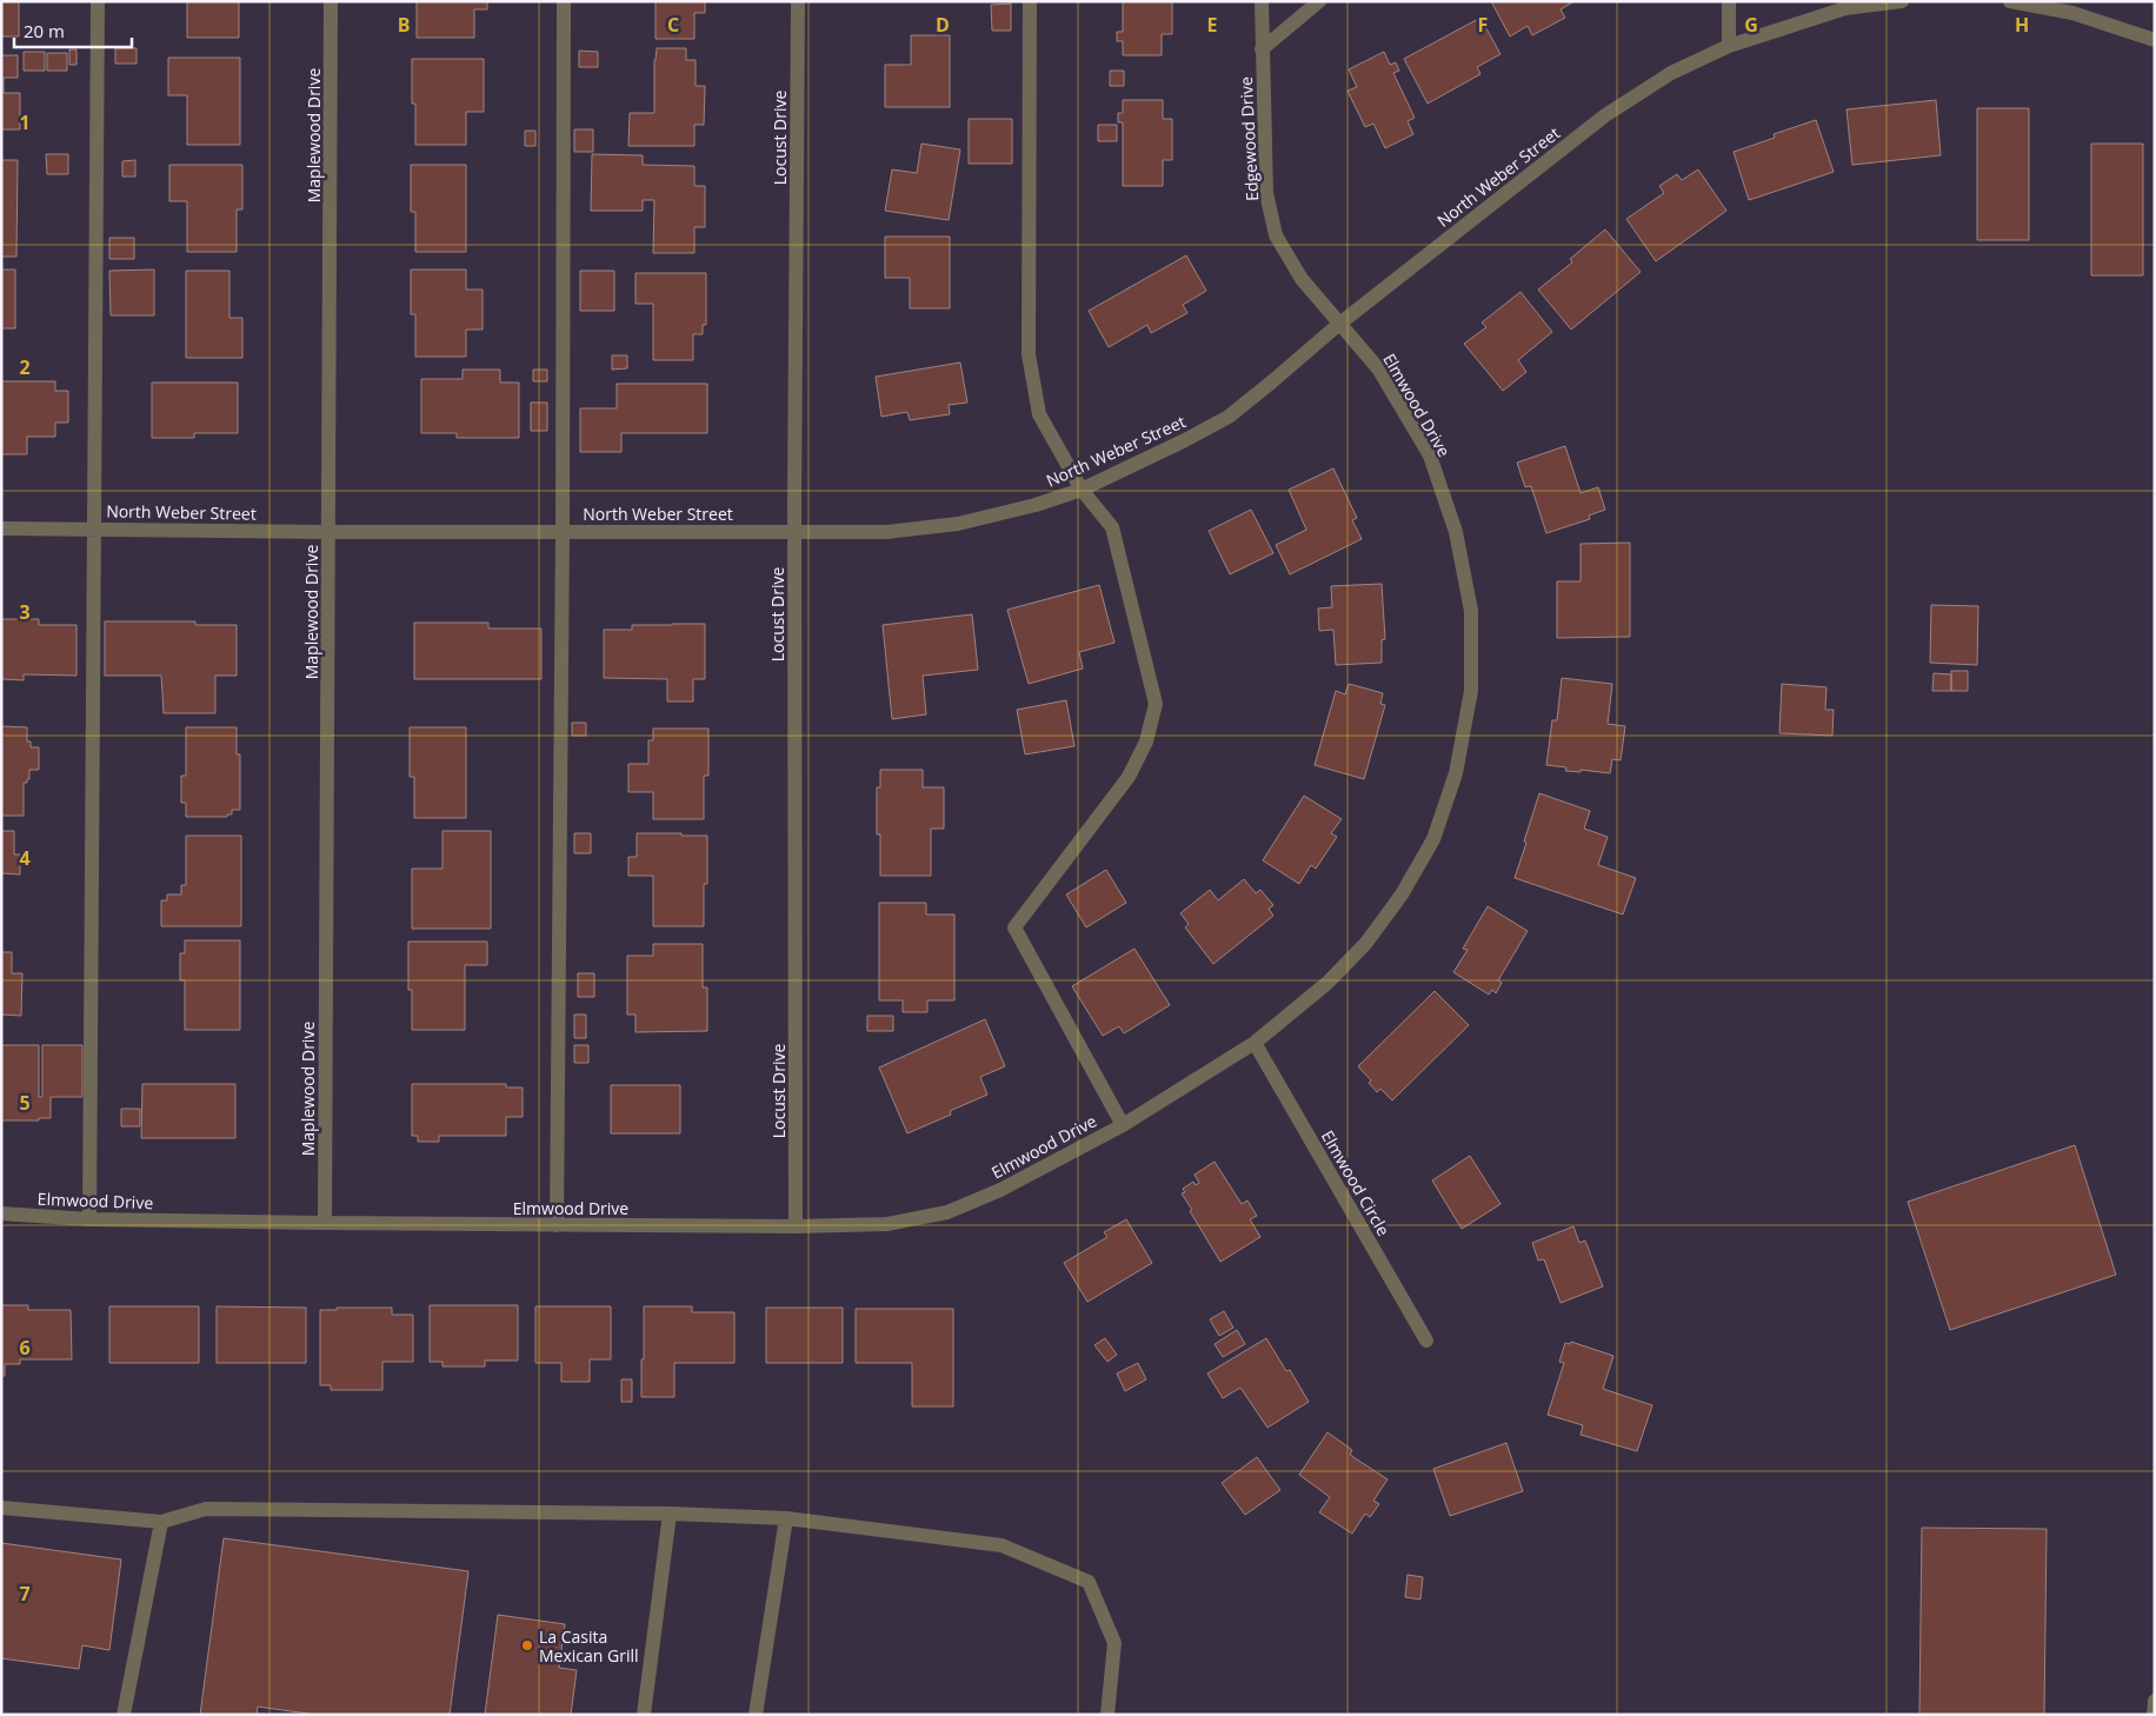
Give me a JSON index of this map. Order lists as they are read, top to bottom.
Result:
{
  "streets": {
    "street": [
      "Maplewood Drive",
      "Locust Drive",
      "Edgewood Drive",
      "North Weber Street",
      "Elmwood Drive",
      "Elmwood Circle"
    ]
  },
  "crossings": [
    ["Maplewood Drive", "North Weber Street"],
    ["Maplewood Drive", "Elmwood Drive"],
    ["Locust Drive", "North Weber Street"],
    ["Locust Drive", "Elmwood Drive"],
    ["Edgewood Drive", "North Weber Street"],
    ["Edgewood Drive", "Elmwood Drive"],
    ["North Weber Street", "Elmwood Drive"],
    ["Elmwood Drive", "Elmwood Circle"]
  ],
  "places": ["La Casita Mexican Grill"],
  "scale_bar": "20 m",
  "grid": {
    "columns": [
      "B",
      "C",
      "D",
      "E",
      "F",
      "G",
      "H"
    ],
    "rows": [
      "1",
      "2",
      "3",
      "4",
      "5",
      "6",
      "7"
    ]
  }
}
